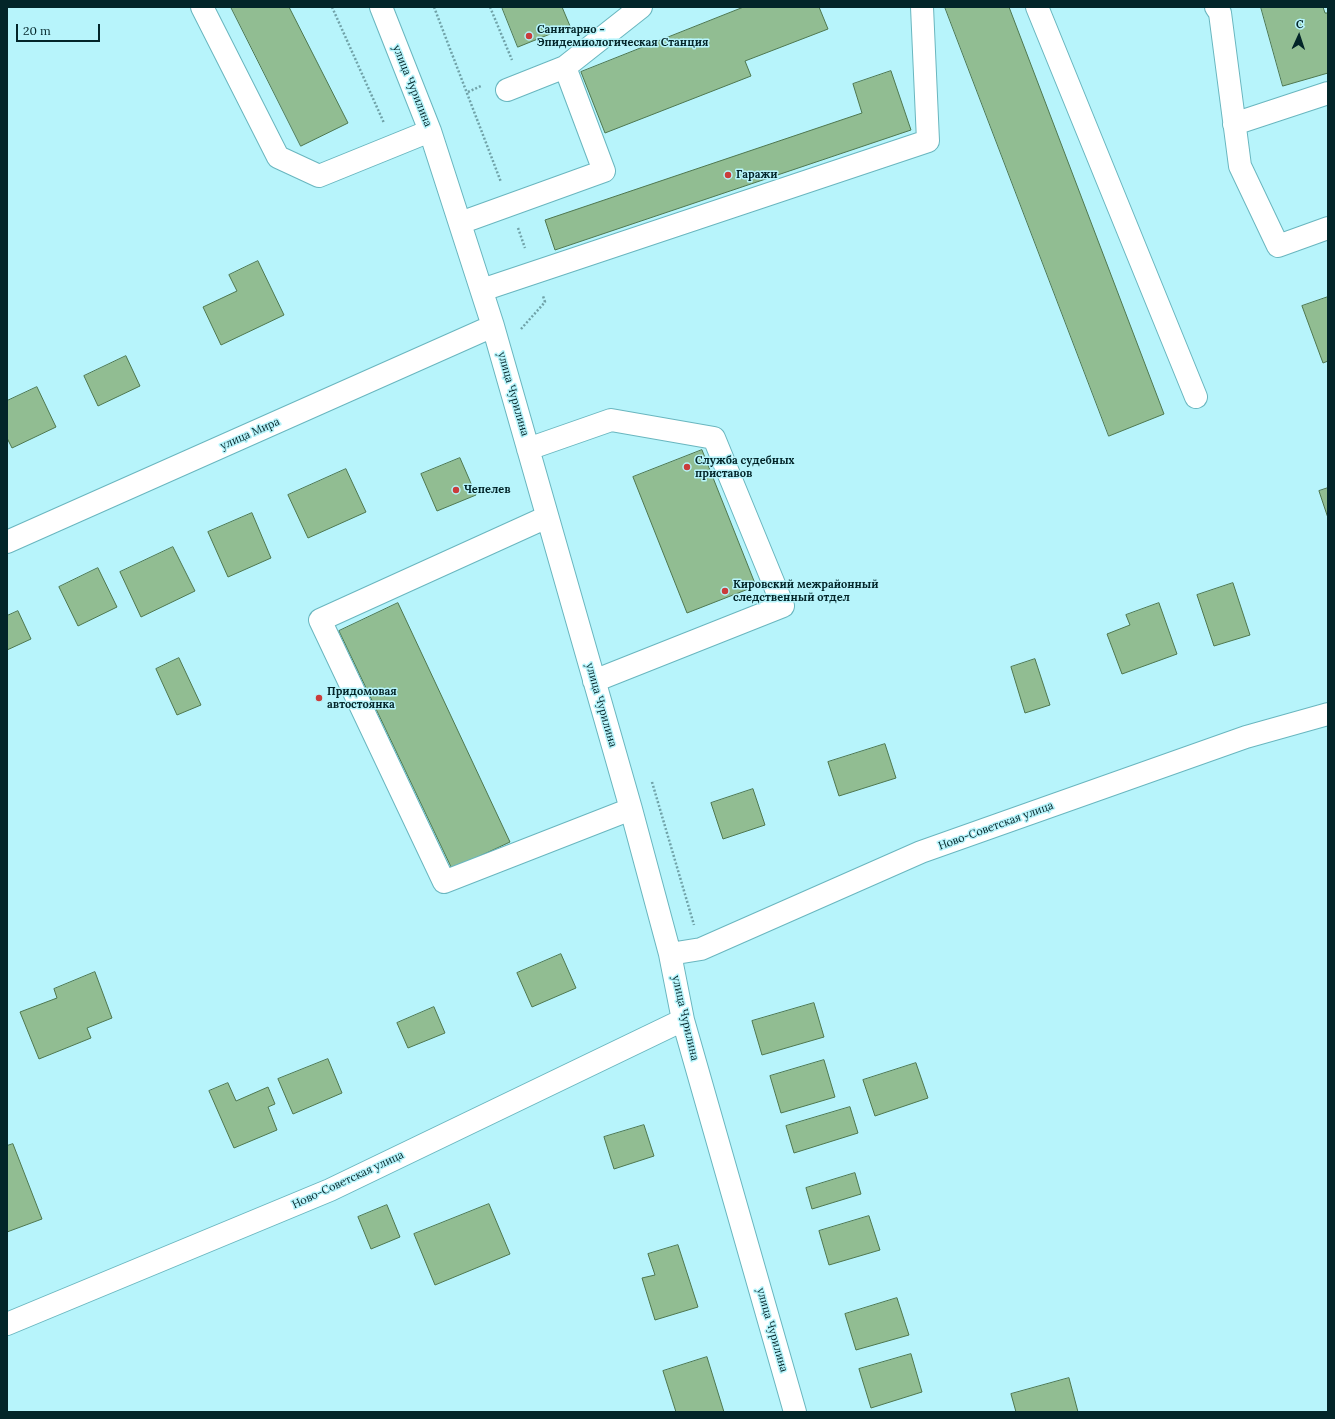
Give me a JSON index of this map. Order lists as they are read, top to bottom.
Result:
{
  "streets": {
    "street": ["улица Чурилина", "улица Мира", "Ново-Советская улица"]
  },
  "crossings": [
    ["улица Чурилина", "улица Мира"],
    ["улица Чурилина", "Ново-Советская улица"]
  ],
  "places": [
    "Санитарно - Эпидемиологическая Станция",
    "Гаражи",
    "Служба судебных приставов",
    "Чепелев",
    "Кировский межрайонный следственный отдел",
    "Придомовая автостоянка"
  ],
  "scale_bar": "20 m",
  "north": "top"
}
